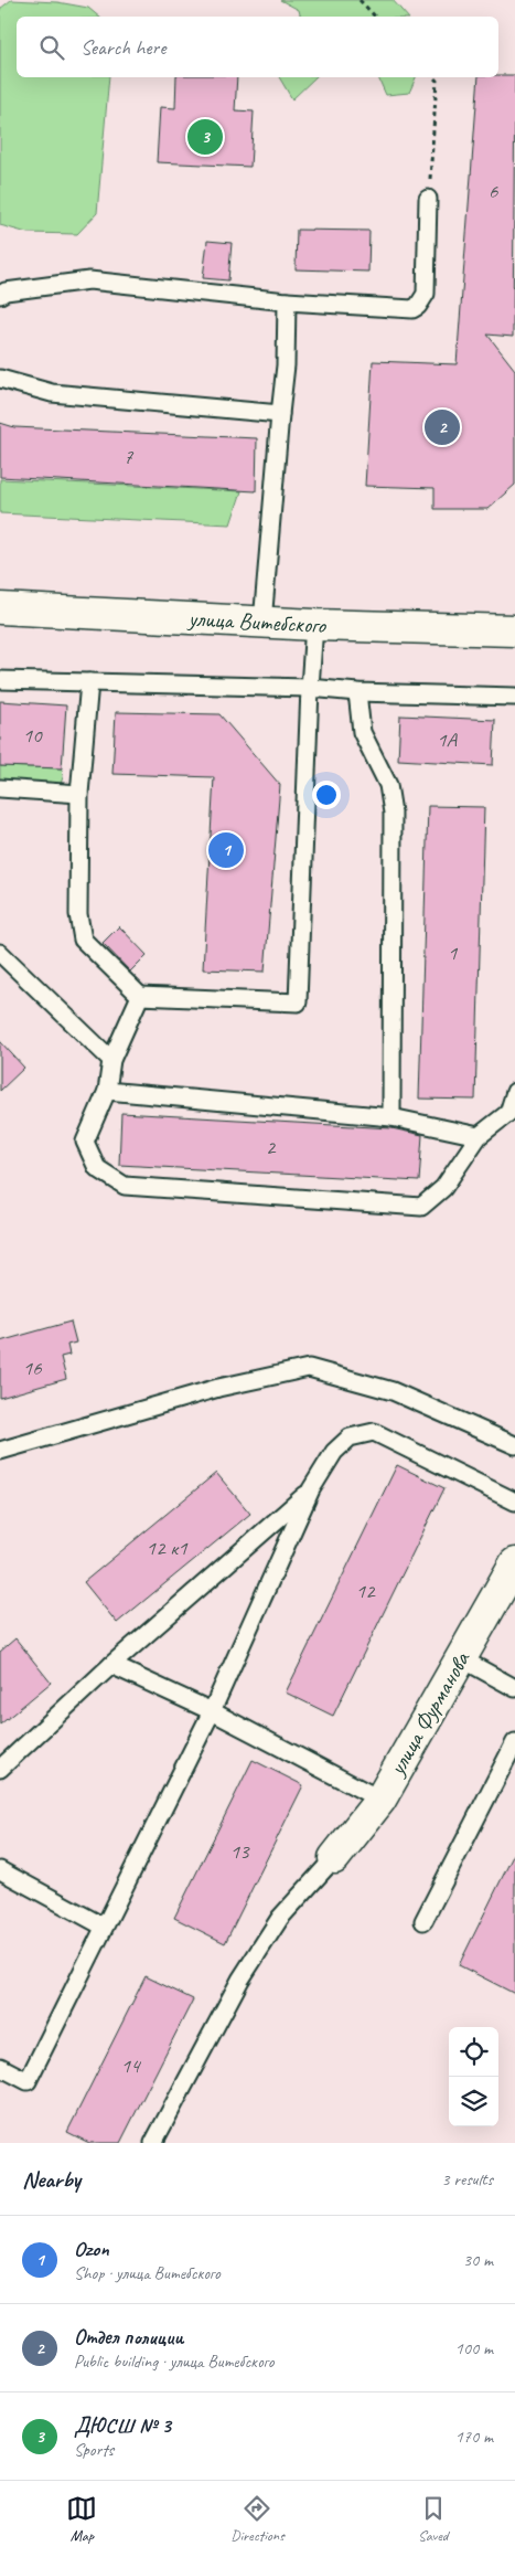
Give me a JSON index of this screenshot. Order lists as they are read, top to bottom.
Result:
{
  "streets": {
    "street": ["улица Витебского", "улица Фурманова"]
  },
  "house_numbers": [
    "6",
    "7",
    "10",
    "1А",
    "1",
    "2",
    "16",
    "12 к1",
    "12",
    "13",
    "14"
  ],
  "page": {
    "search": "Search here",
    "pins": ["3", "2", "1"],
    "heading": ["Nearby", "3 results"],
    "list": [
      {
        "mark": "1",
        "name": "Ozon",
        "note": "Shop · улица Витебского",
        "value": "30 m"
      },
      {
        "mark": "2",
        "name": "Отдел полиции",
        "note": "Public building · улица Витебского",
        "value": "100 m"
      },
      {
        "mark": "3",
        "name": "ДЮСШ № 3",
        "note": "Sports",
        "value": "170 m"
      }
    ],
    "nav": ["Map", "Directions", "Saved"]
  }
}
